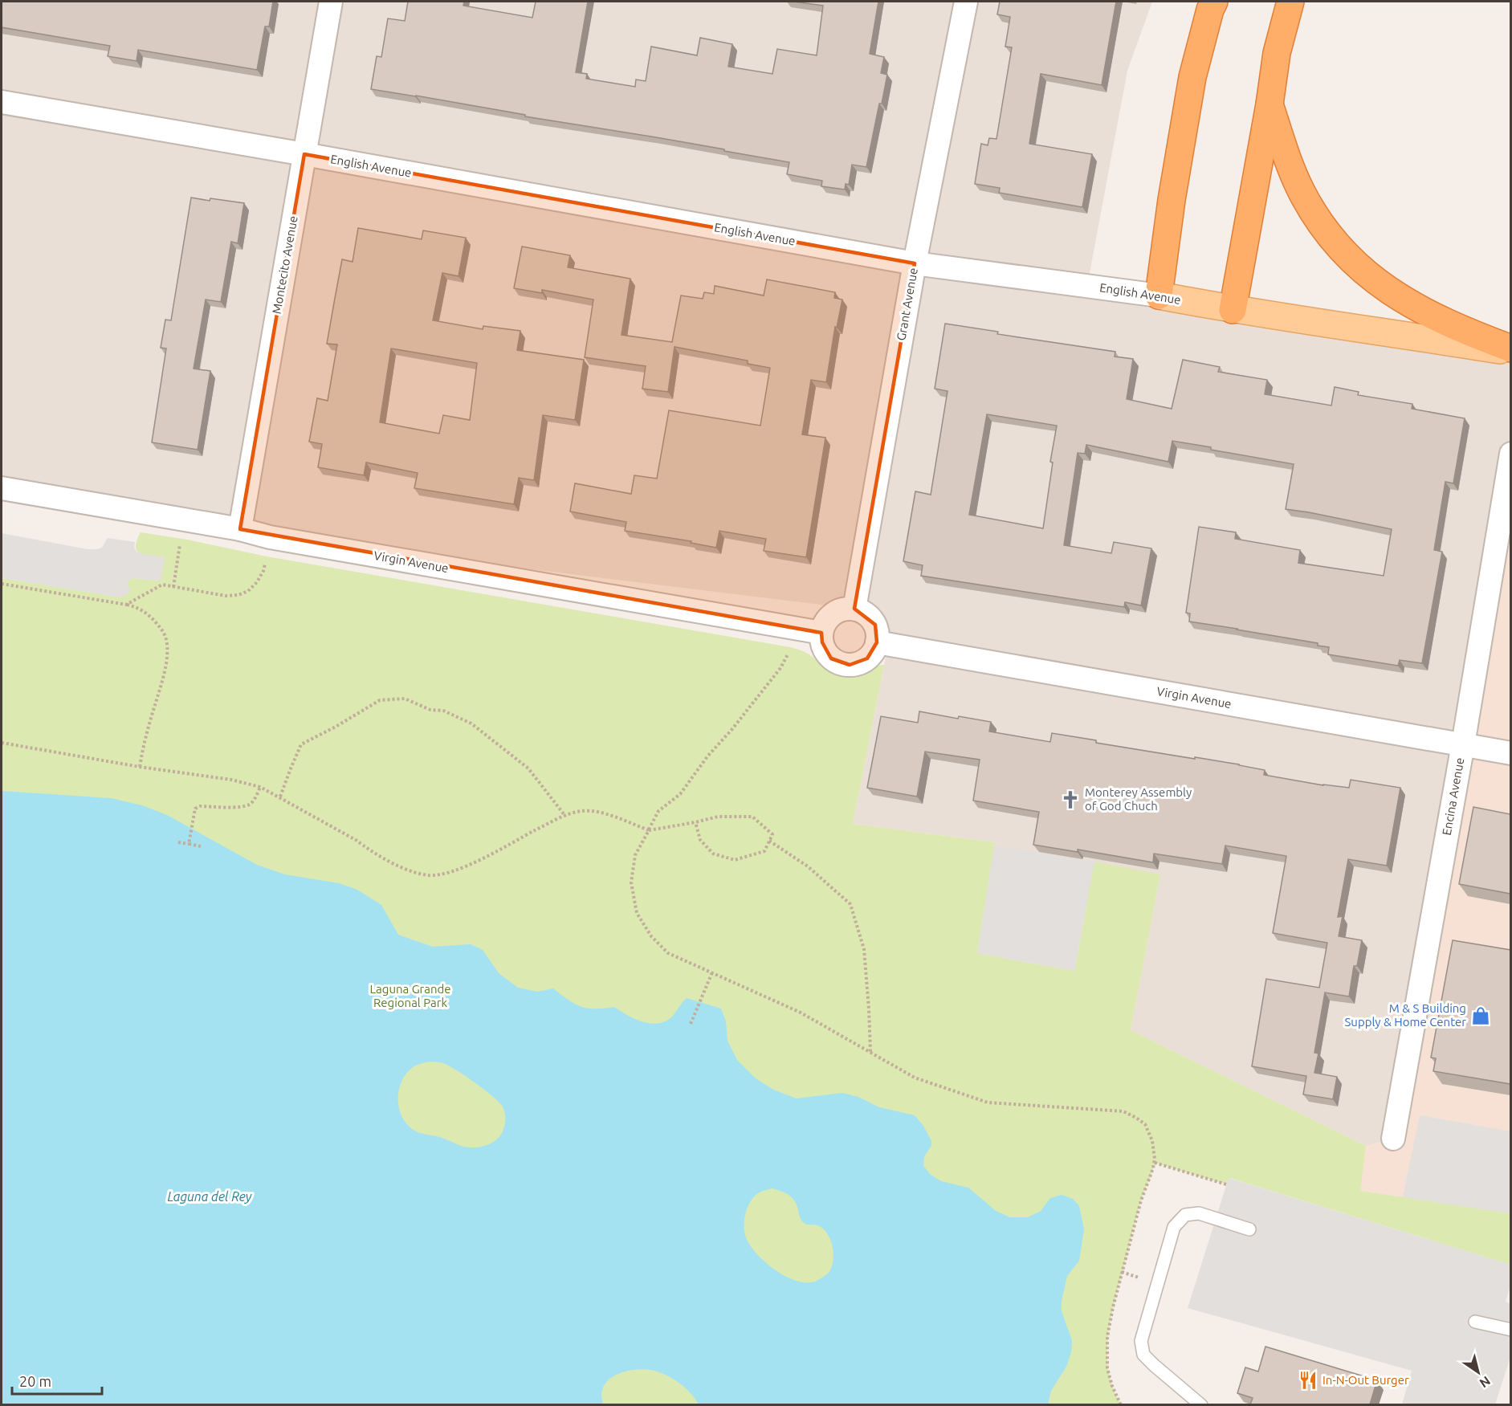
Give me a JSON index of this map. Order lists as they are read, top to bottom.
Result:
{
  "streets": {
    "main road": ["English Avenue"],
    "street": [
      "Montecito Avenue",
      "Grant Avenue",
      "Virgin Avenue",
      "Encina Avenue"
    ]
  },
  "crossings": [
    ["English Avenue", "Montecito Avenue"],
    ["English Avenue", "Grant Avenue"],
    ["Montecito Avenue", "Virgin Avenue"],
    ["Grant Avenue", "Virgin Avenue"],
    ["Virgin Avenue", "Encina Avenue"]
  ],
  "water": ["Laguna del Rey"],
  "parks": ["Laguna Grande Regional Park"],
  "places": {
    "church": ["Monterey Assembly of God Chuch"],
    "shop": ["M & S Building Supply & Home Center"],
    "restaurant": ["In-N-Out Burger"]
  },
  "scale_bar": "20 m",
  "north": "bottom right"
}
